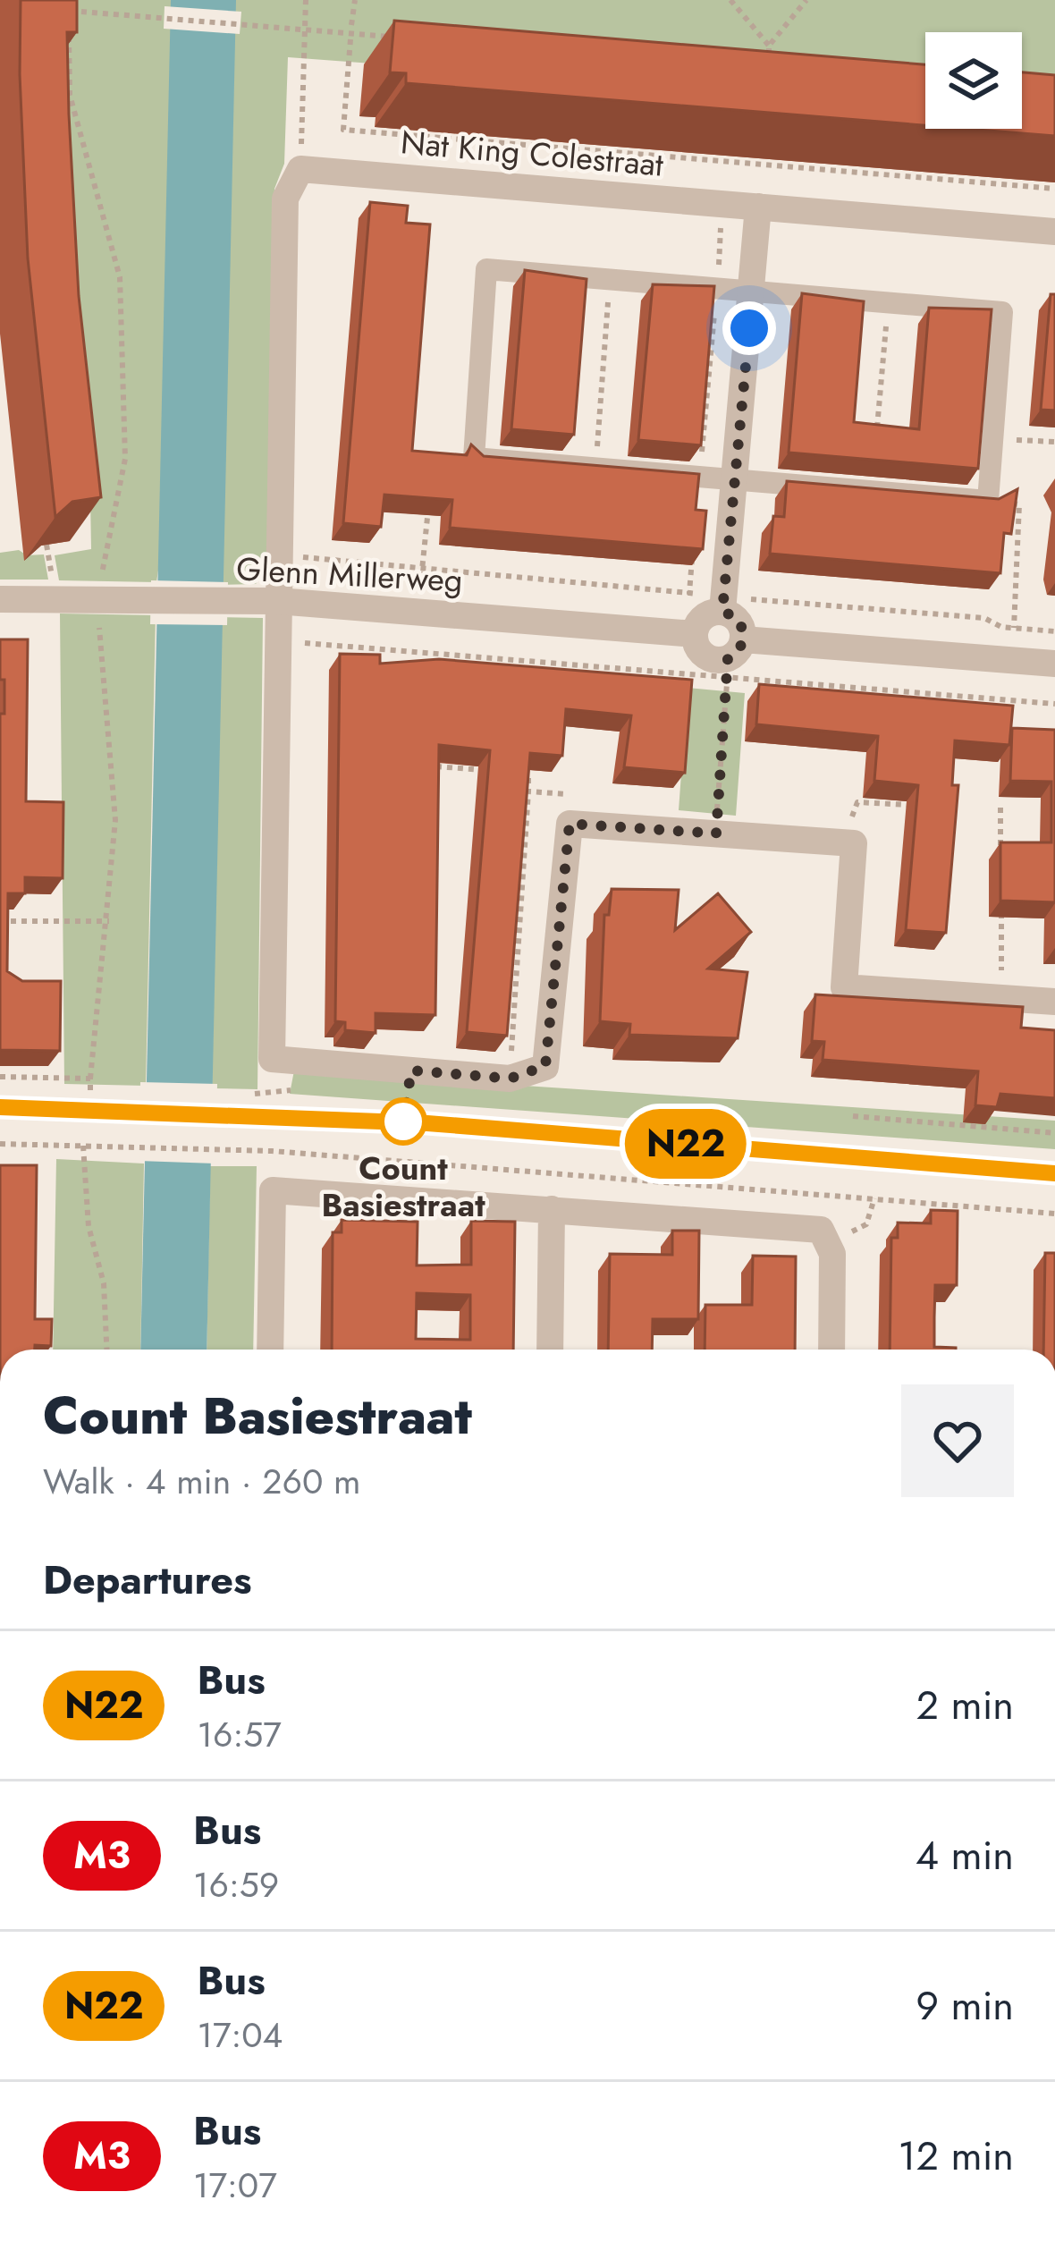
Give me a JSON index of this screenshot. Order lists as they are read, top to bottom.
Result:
{
  "streets": {
    "street": ["Nat King Colestraat", "Glenn Millerweg"]
  },
  "places": ["Count Basiestraat"],
  "lines": ["bus line N22"],
  "page": {
    "on_map": "N22",
    "heading": [
      ["Count Basiestraat", "Walk · 4 min · 260 m"],
      "Departures"
    ],
    "list": [
      {
        "mark": "N22",
        "name": "Bus",
        "note": "16:57",
        "value": "2 min"
      },
      {
        "mark": "M3",
        "name": "Bus",
        "note": "16:59",
        "value": "4 min"
      },
      {
        "mark": "N22",
        "name": "Bus",
        "note": "17:04",
        "value": "9 min"
      },
      {
        "mark": "M3",
        "name": "Bus",
        "note": "17:07",
        "value": "12 min"
      }
    ]
  }
}
